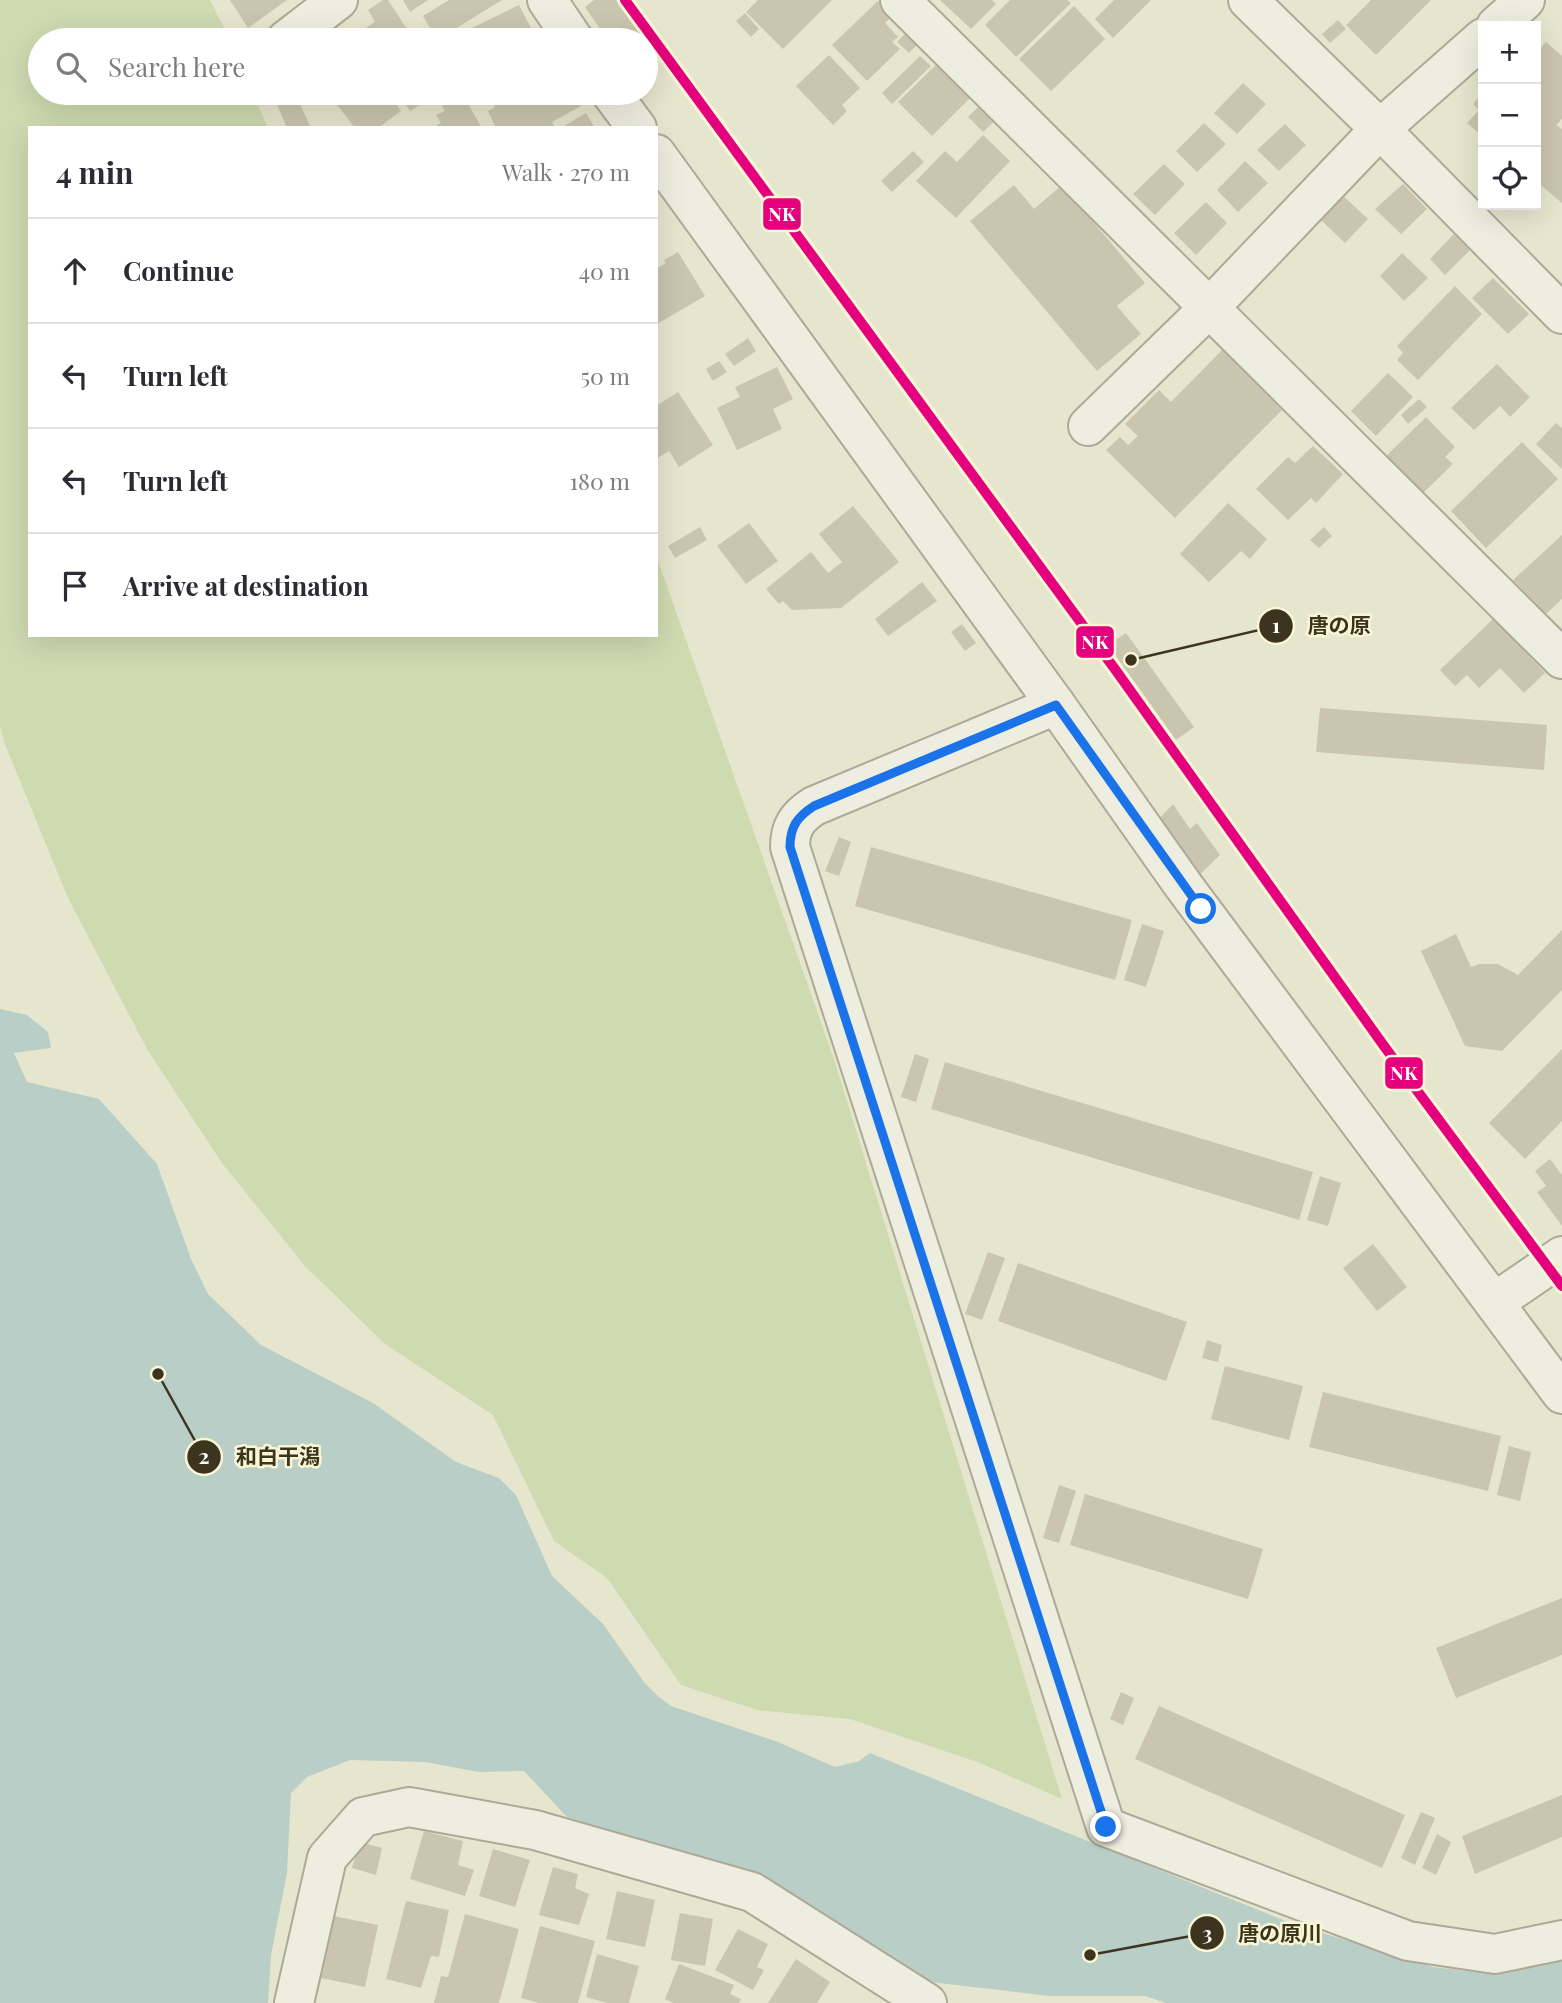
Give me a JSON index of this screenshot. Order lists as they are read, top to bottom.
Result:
{
  "places": ["唐の原", "和白干潟", "唐の原川"],
  "lines": ["transit line NK"],
  "page": {
    "map_buttons": ["+", "−"],
    "search": "Search here",
    "heading": ["4 min", "Walk · 270 m"],
    "list": [
      ["Continue", "40 m"],
      ["Turn left", "50 m"],
      ["Turn left", "180 m"],
      "Arrive at destination"
    ]
  }
}
